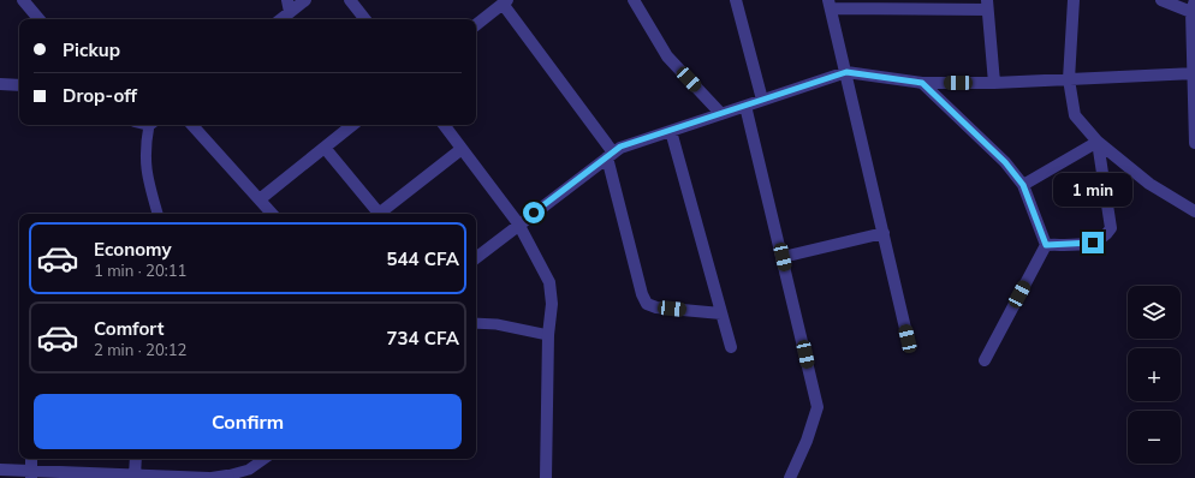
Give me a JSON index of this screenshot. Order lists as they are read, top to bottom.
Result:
{
  "page": {
    "banner": ["Pickup", "Drop-off"],
    "bubble": "1 min",
    "list": [
      {
        "name": "Economy",
        "note": "1 min · 20:11",
        "value": "544 CFA"
      },
      {
        "name": "Comfort",
        "note": "2 min · 20:12",
        "value": "734 CFA"
      }
    ],
    "map_buttons": ["+", "−"],
    "buttons": "Confirm"
  }
}
